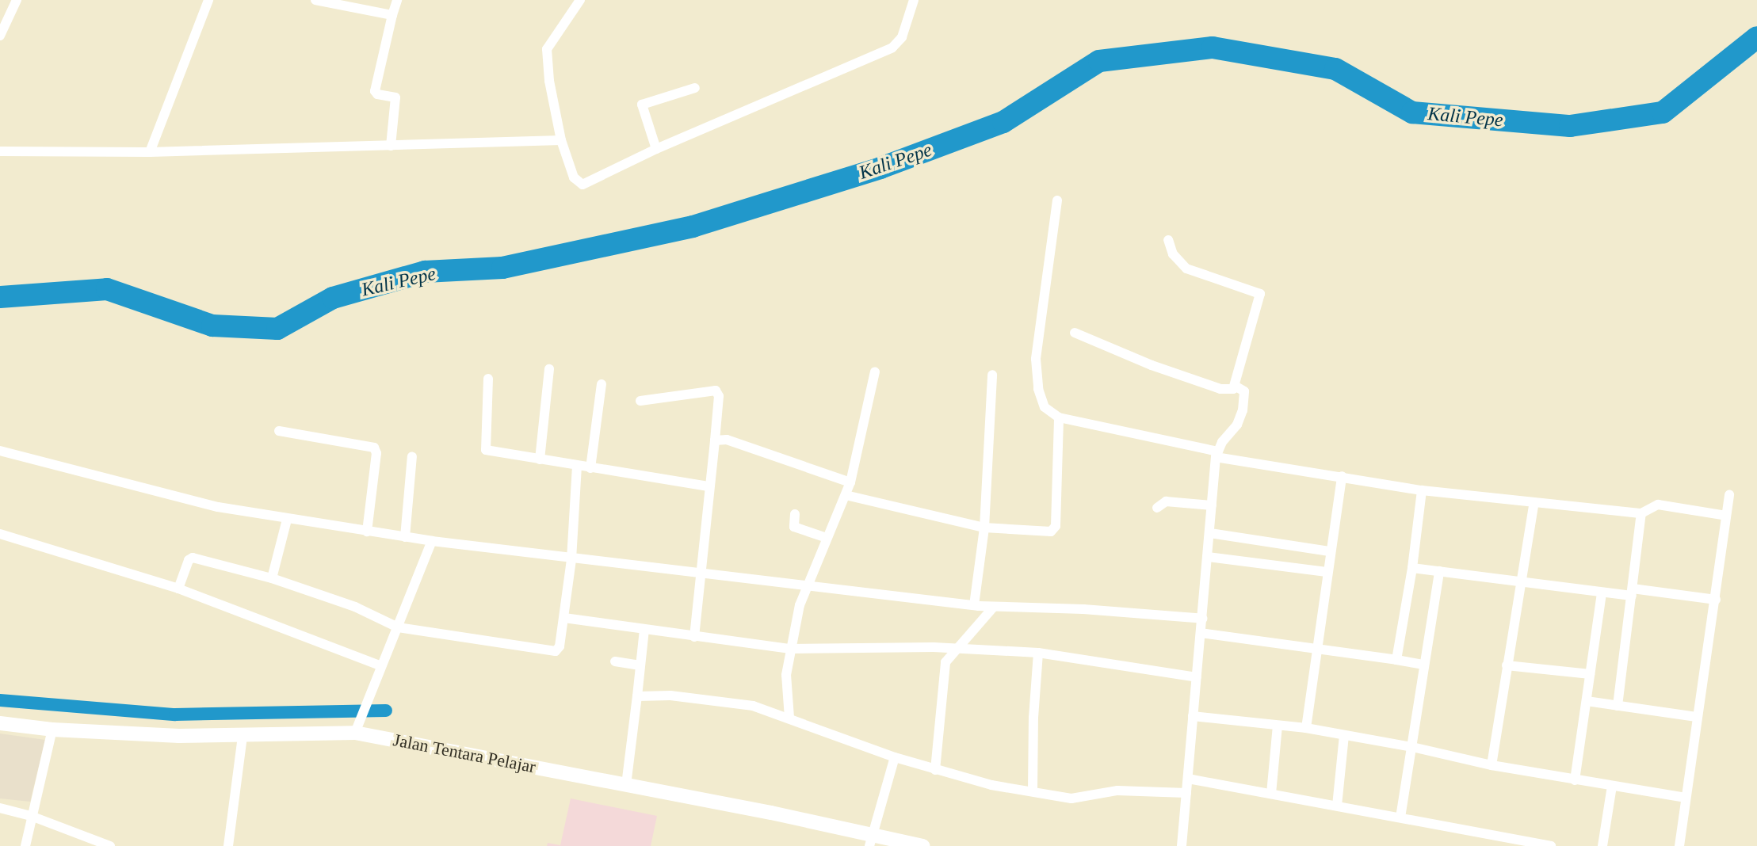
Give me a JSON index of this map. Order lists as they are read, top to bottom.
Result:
{
  "streets": {
    "main road": ["Jalan Tentara Pelajar"]
  },
  "water": ["Kali Pepe"]
}
